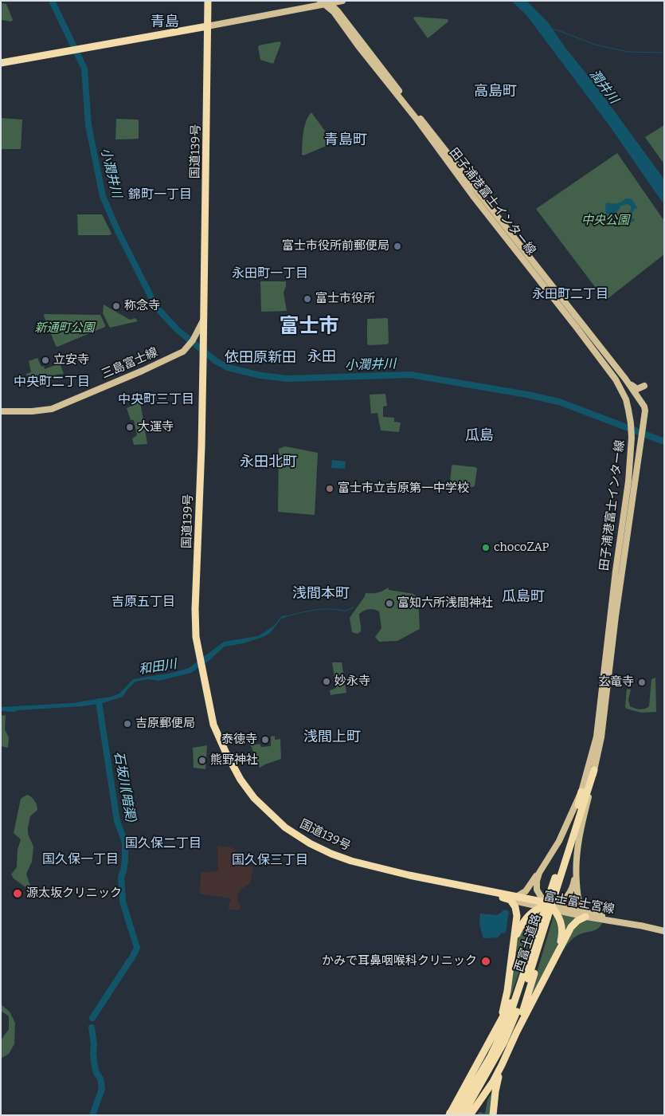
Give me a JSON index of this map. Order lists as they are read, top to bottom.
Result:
{
  "streets": {
    "highway": ["国道139号", "西富士道路"],
    "main road": ["田子浦港富士インター線", "三島富士線", "富士富士宮線"]
  },
  "crossings": [
    ["国道139号", "田子浦港富士インター線"],
    ["国道139号", "三島富士線"],
    ["国道139号", "富士富士宮線"],
    ["田子浦港富士インター線", "富士富士宮線"],
    ["田子浦港富士インター線", "西富士道路"]
  ],
  "districts": [
    "青島",
    "高島町",
    "青島町",
    "錦町一丁目",
    "永田町一丁目",
    "永田町二丁目",
    "富士市",
    "永田",
    "依田原新田",
    "中央町二丁目",
    "中央町三丁目",
    "瓜島",
    "永田北町",
    "浅間本町",
    "瓜島町",
    "吉原五丁目",
    "浅間上町",
    "国久保二丁目",
    "国久保一丁目",
    "国久保三丁目"
  ],
  "water": [
    "潤井川",
    "小潤井川",
    "和田川",
    "石坂川(暗渠)"
  ],
  "parks": ["中央公園", "新通町公園"],
  "places": [
    "富士市役所前郵便局",
    "富士市役所",
    "称念寺",
    "立安寺",
    "大運寺",
    "富士市立吉原第一中学校",
    "chocoZAP",
    "富知六所浅間神社",
    "妙永寺",
    "玄竜寺",
    "吉原郵便局",
    "泰徳寺",
    "熊野神社",
    "源太坂クリニック",
    "かみで耳鼻咽喉科クリニック"
  ]
}
